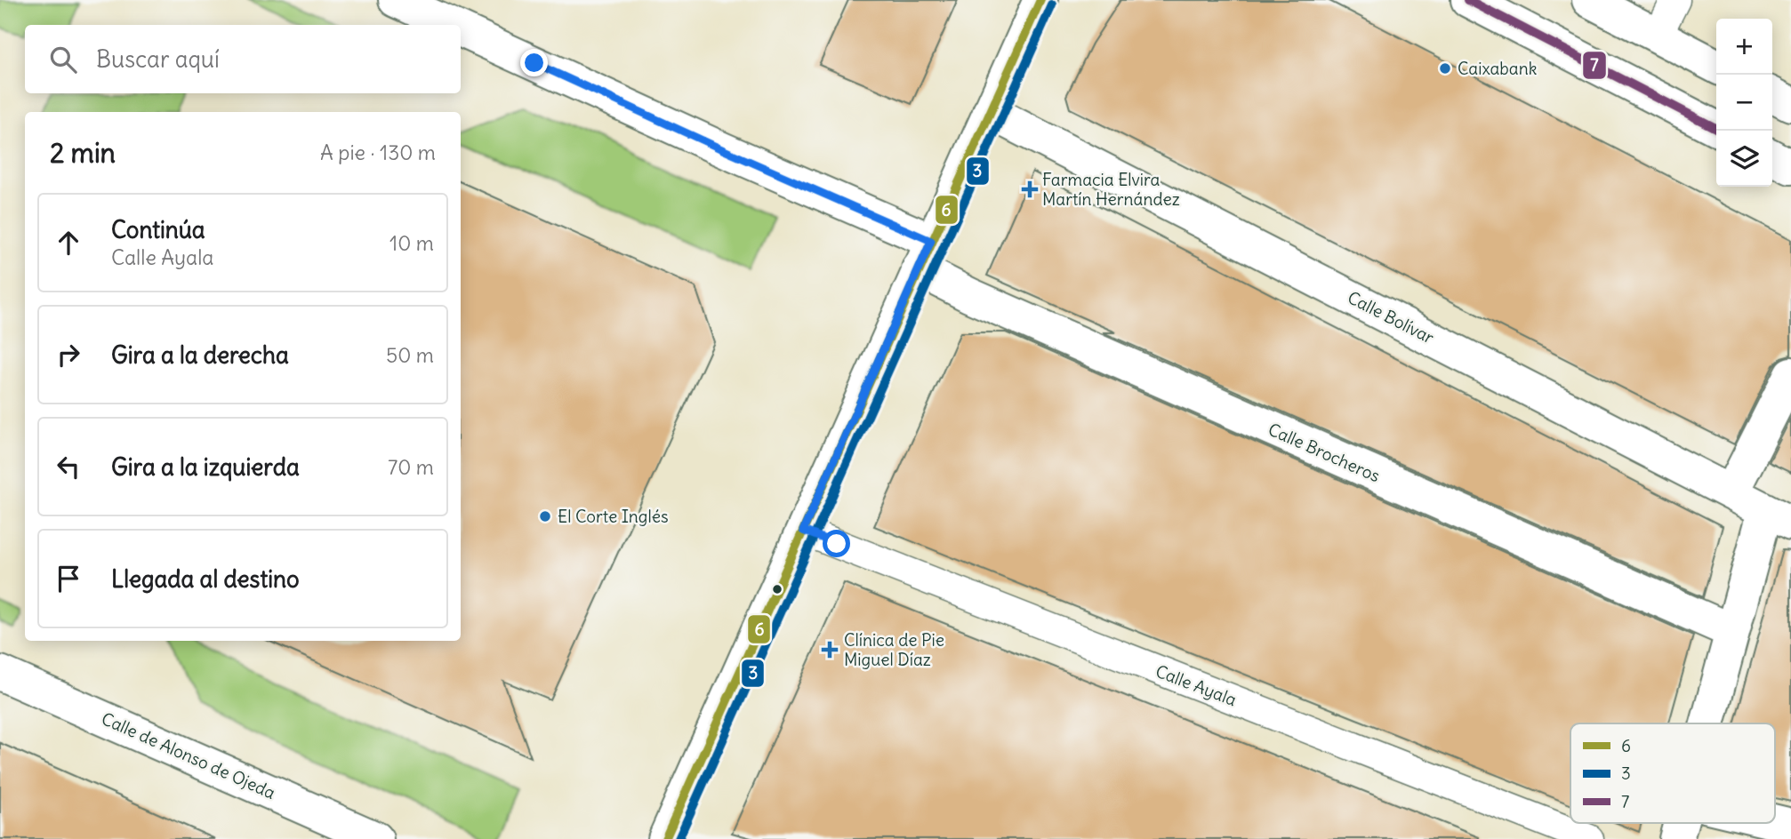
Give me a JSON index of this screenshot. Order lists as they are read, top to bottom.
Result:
{
  "streets": {
    "street": [
      "Calle Bolívar",
      "Calle Brocheros",
      "Calle Ayala",
      "Calle de Alonso de Ojeda"
    ]
  },
  "places": {
    "other": ["Caixabank", "El Corte Inglés"],
    "health": ["Farmacia Elvira Martín Hernández", "Clínica de Pie Miguel Díaz"]
  },
  "lines": ["transit line 6", "transit line 7", "transit line 3"],
  "legend": ["6", "3", "7"],
  "page": {
    "map_buttons": ["+", "−"],
    "search": "Buscar aquí",
    "heading": ["2 min", "A pie · 130 m"],
    "list": [
      ["Continúa", "Calle Ayala", "10 m"],
      ["Gira a la derecha", "50 m"],
      ["Gira a la izquierda", "70 m"],
      "Llegada al destino"
    ]
  }
}
